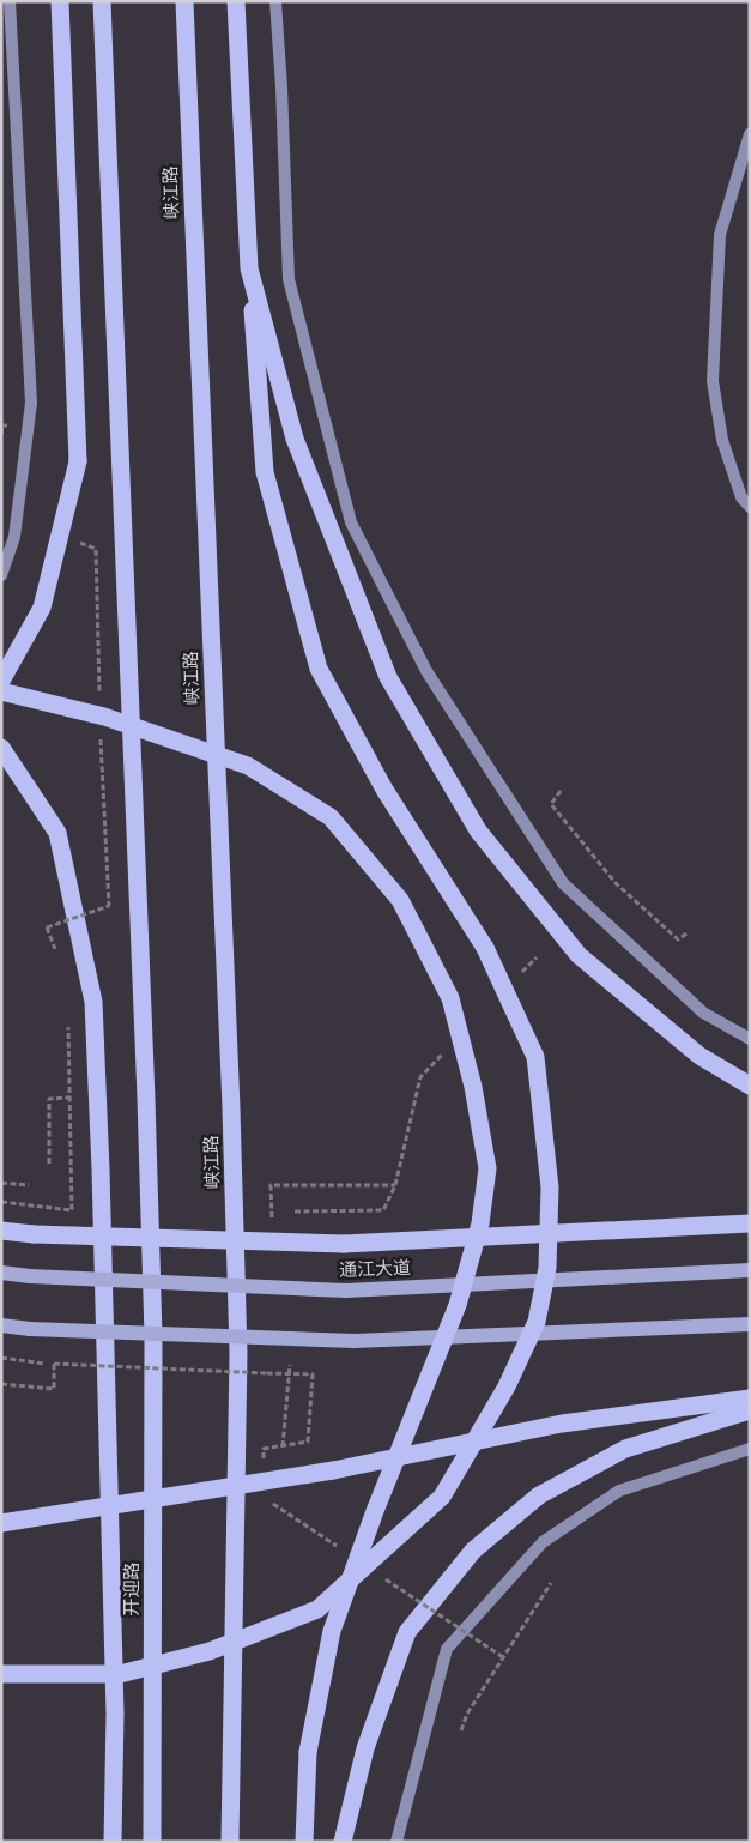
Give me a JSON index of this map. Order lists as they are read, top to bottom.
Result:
{
  "streets": {
    "highway": ["峡江路", "开迎路"],
    "main road": ["通江大道"]
  }
}
